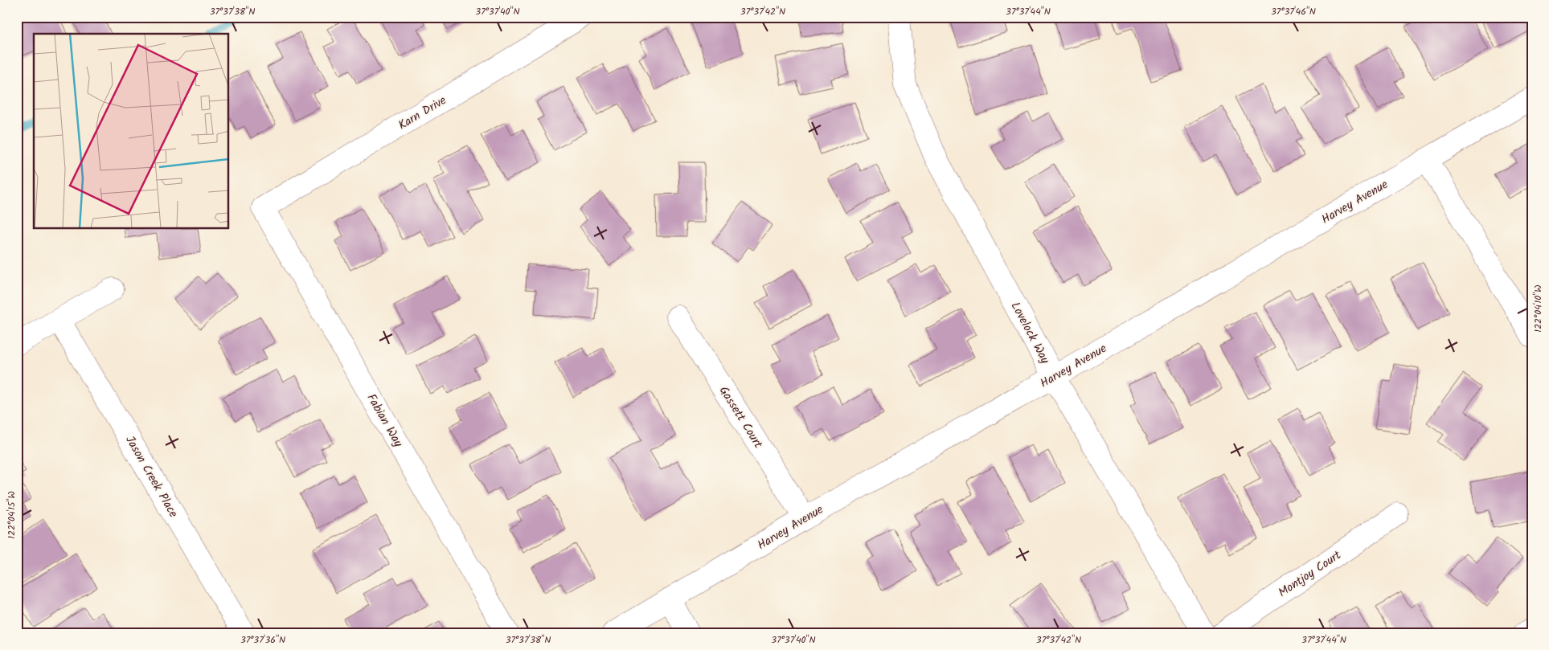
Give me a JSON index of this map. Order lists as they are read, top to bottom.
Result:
{
  "streets": {
    "street": [
      "Karn Drive",
      "Harvey Avenue",
      "Lovelock Way",
      "Gassett Court",
      "Fabian Way",
      "Jason Creek Place",
      "Montjoy Court"
    ]
  },
  "crossings": [
    ["Karn Drive", "Fabian Way"],
    ["Harvey Avenue", "Lovelock Way"],
    ["Harvey Avenue", "Gassett Court"]
  ],
  "coordinates": [
    "37°37'38\"N",
    "37°37'40\"N",
    "37°37'42\"N",
    "37°37'44\"N",
    "37°37'46\"N",
    "122°04'10\"W",
    "122°04'15\"W",
    "37°37'36\"N"
  ]
}
